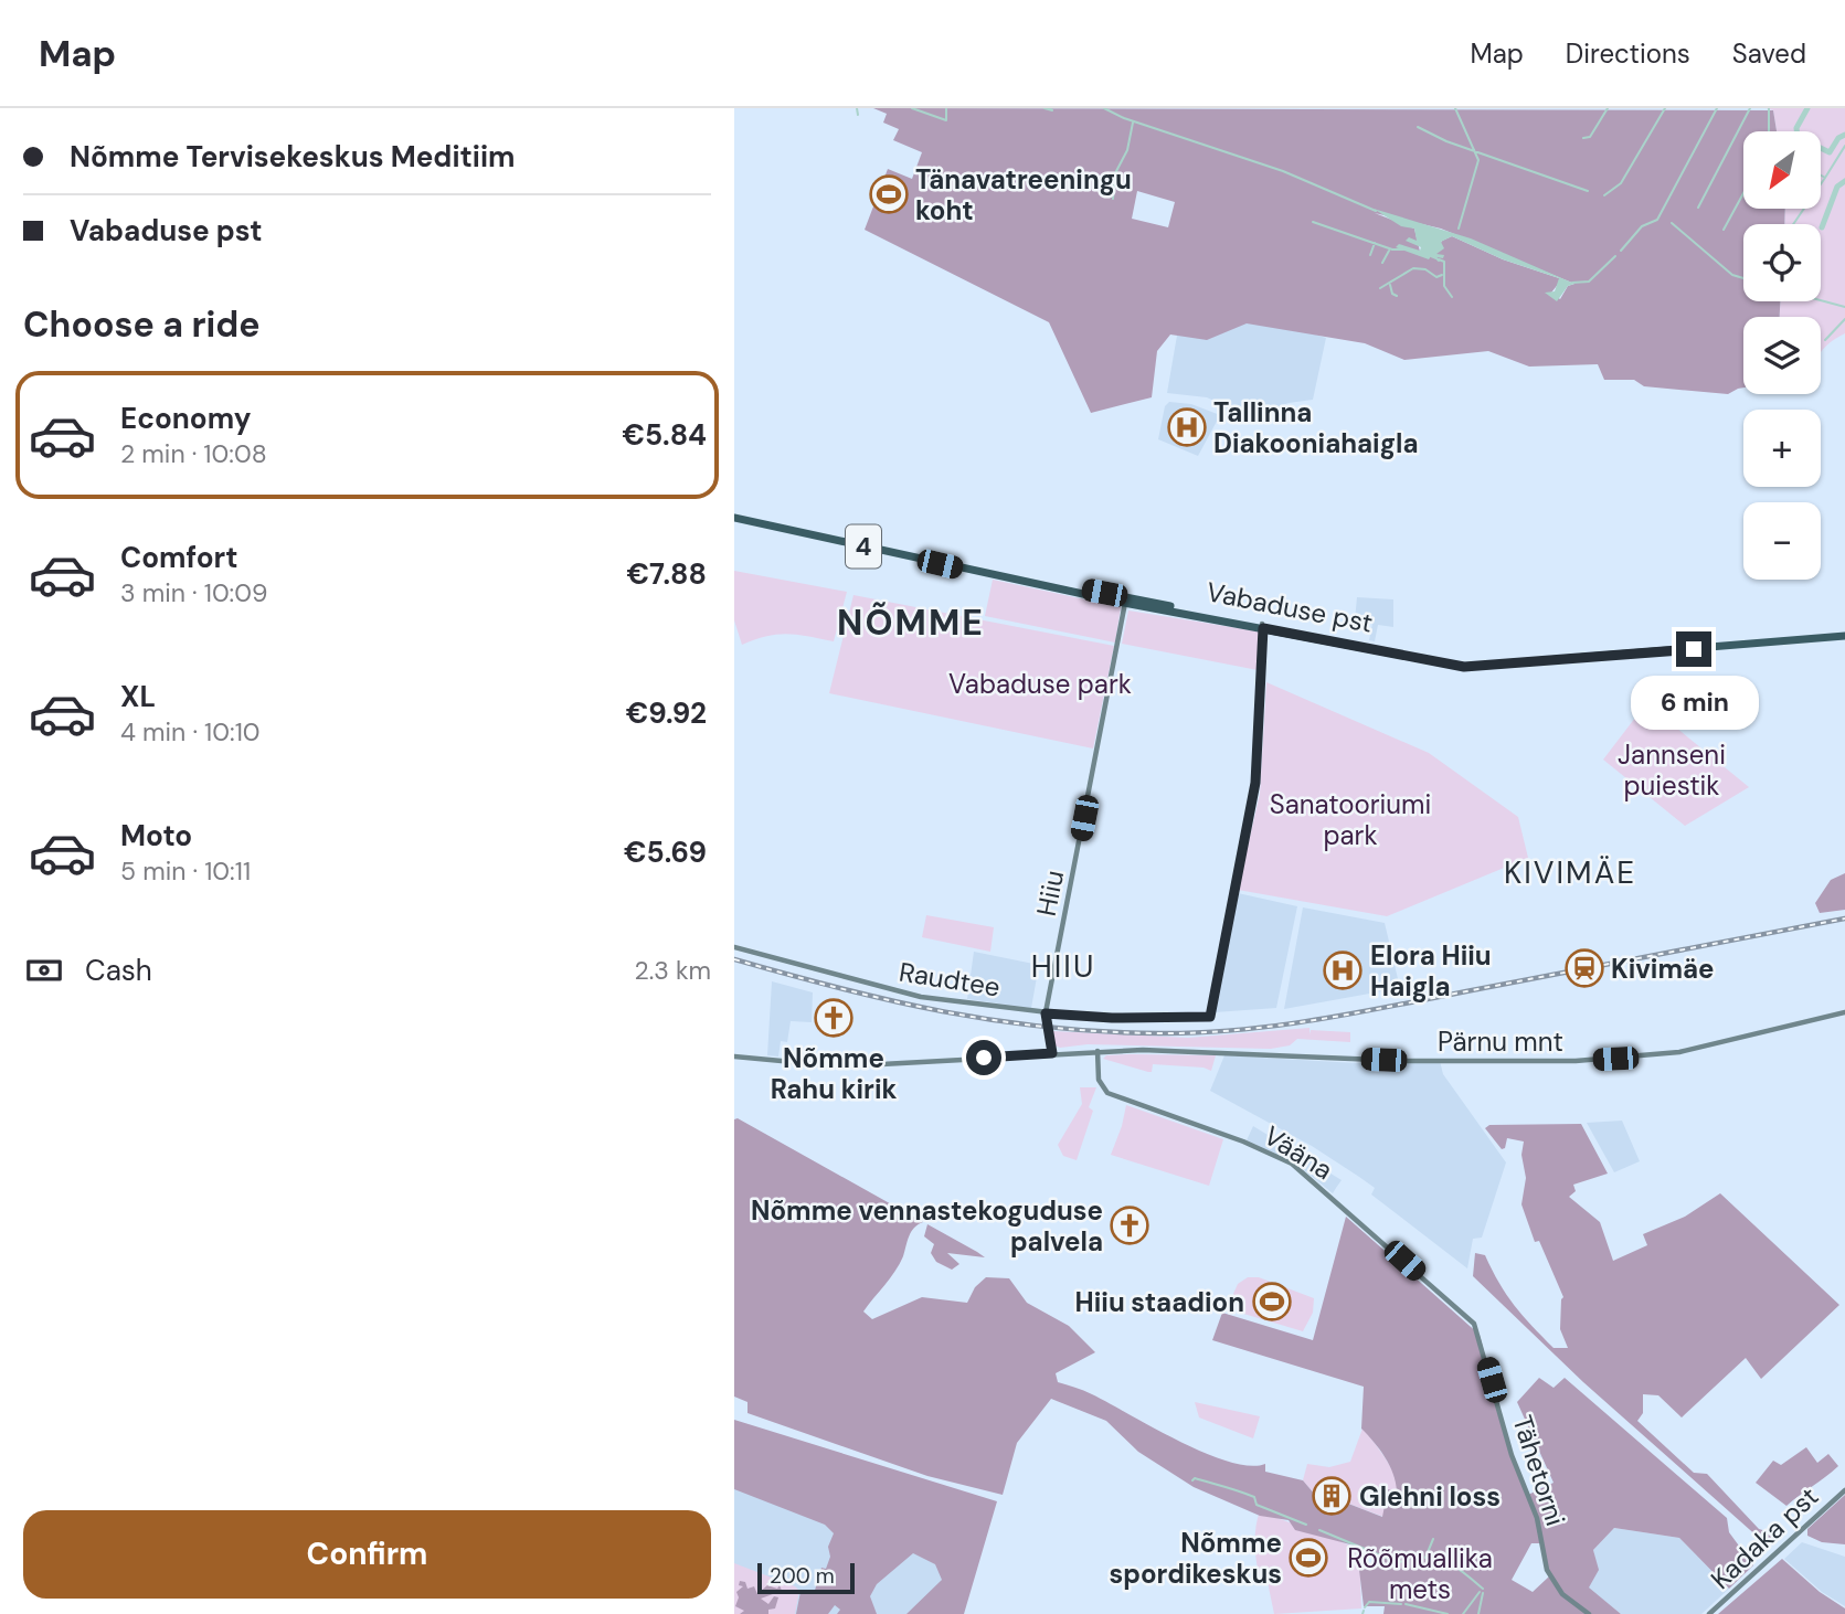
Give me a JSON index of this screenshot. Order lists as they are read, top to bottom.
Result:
{
  "streets": {
    "highway": ["4", "Vabaduse pst"],
    "street": [
      "Hiiu",
      "Raudtee",
      "Pärnu mnt",
      "Vääna",
      "Tähetorni",
      "Kadaka pst"
    ]
  },
  "crossings": [
    ["Vabaduse pst", "Hiiu"],
    ["Vabaduse pst", "Raudtee"],
    ["Hiiu", "Raudtee"],
    ["Hiiu", "Pärnu mnt"],
    ["Pärnu mnt", "Vääna"],
    ["Vääna", "Tähetorni"]
  ],
  "districts": ["NÕMME", "KIVIMÄE", "HIIU"],
  "parks": [
    "Vabaduse park",
    "Jannseni puiestik",
    "Sanatooriumi park",
    "Rõõmuallika mets"
  ],
  "places": {
    "sports": ["Tänavatreeningu koht", "Hiiu staadion", "Nõmme spordikeskus"],
    "hospital": ["Tallinna Diakooniahaigla", "Elora Hiiu Haigla"],
    "station": ["Kivimäe"],
    "church": ["Nõmme Rahu kirik", "Nõmme vennastekoguduse palvela"],
    "building": ["Glehni loss"]
  },
  "scale_bar": "200 m",
  "north": "bottom left",
  "page": {
    "header": "Map",
    "nav": ["Map", "Directions", "Saved"],
    "banner": ["Nõmme Tervisekeskus Meditiim", "Vabaduse pst"],
    "map_buttons": ["+", "−"],
    "heading": "Choose a ride",
    "list": [
      {
        "name": "Economy",
        "note": "2 min · 10:08",
        "value": "€5.84"
      },
      {
        "name": "Comfort",
        "note": "3 min · 10:09",
        "value": "€7.88"
      },
      {
        "name": "XL",
        "note": "4 min · 10:10",
        "value": "€9.92"
      },
      {
        "name": "Moto",
        "note": "5 min · 10:11",
        "value": "€5.69"
      }
    ],
    "bubble": "6 min",
    "pay": ["Cash", "2.3 km"],
    "buttons": "Confirm",
    "scale": "200 m"
  }
}
